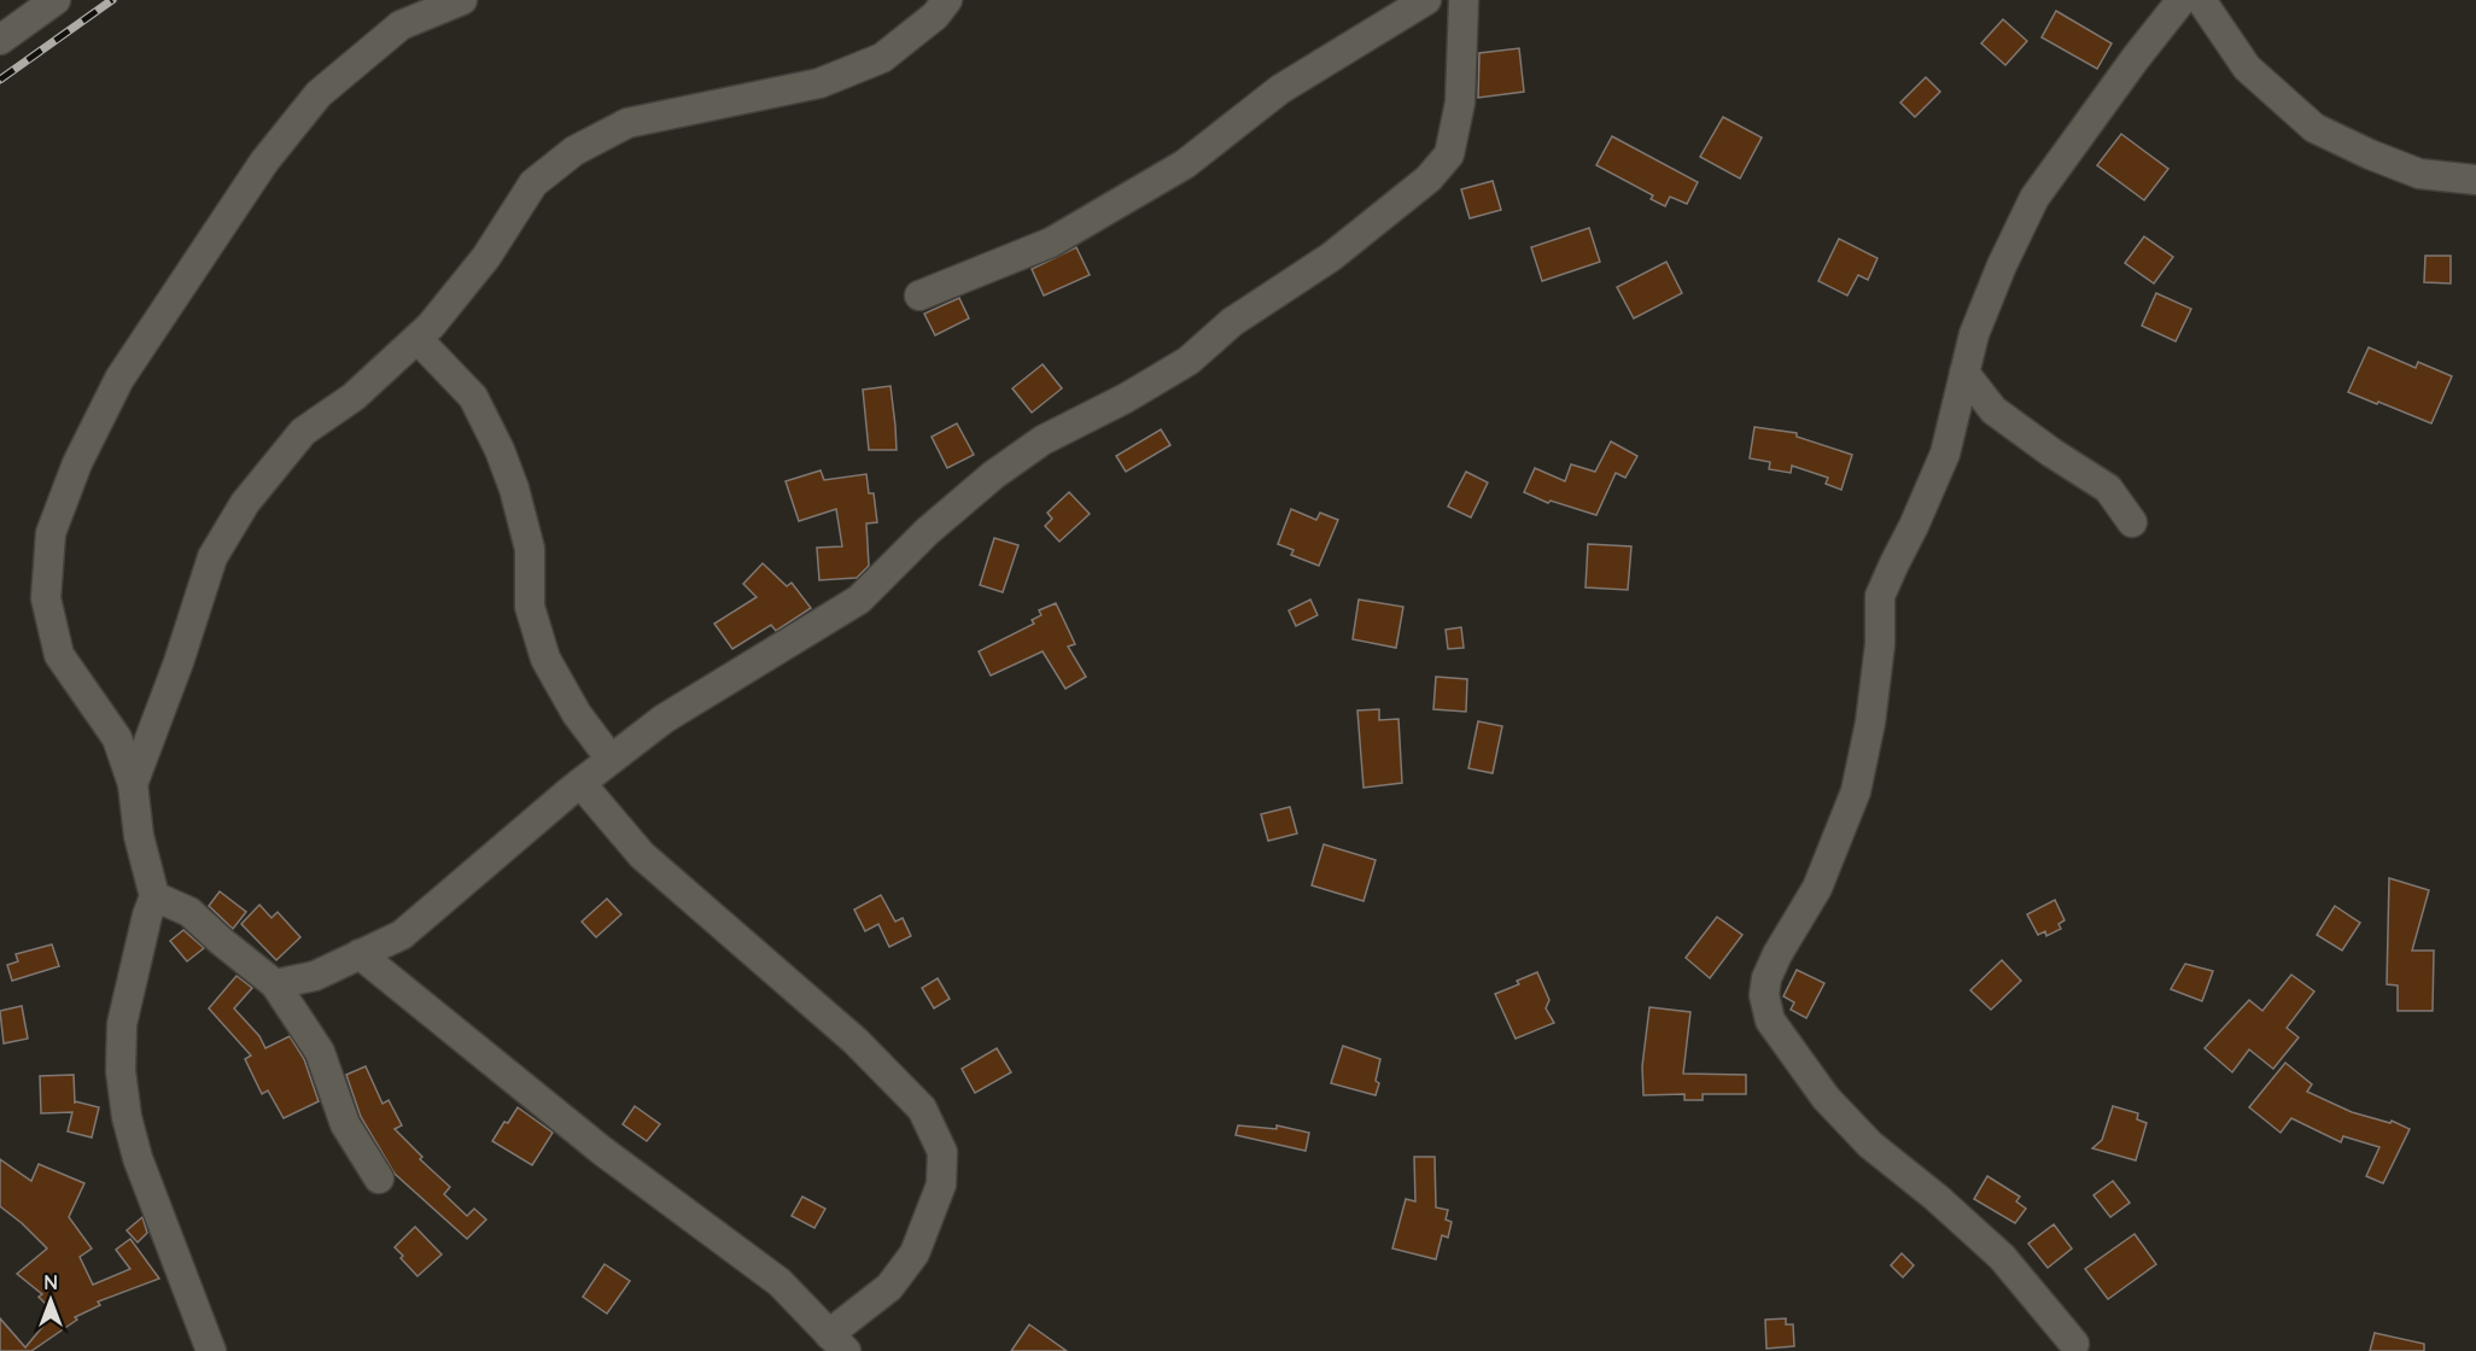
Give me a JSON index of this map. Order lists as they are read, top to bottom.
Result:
{
  "north": "top"
}
